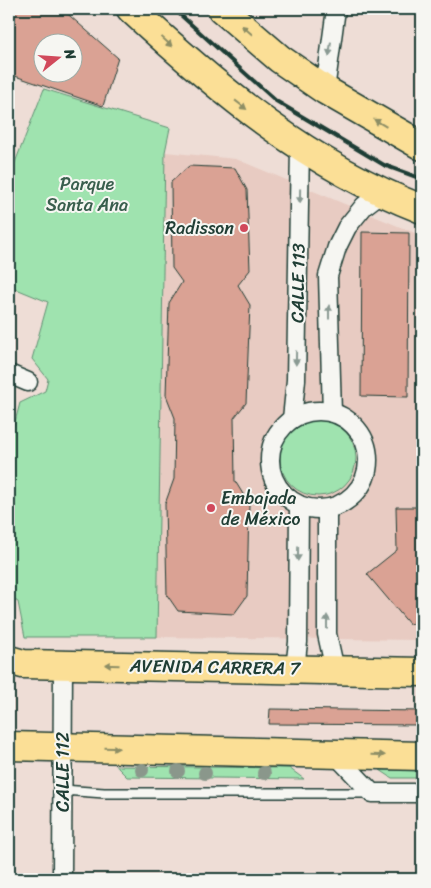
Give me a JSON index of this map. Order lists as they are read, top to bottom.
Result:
{
  "streets": {
    "main road": ["AVENIDA CARRERA 7"],
    "street": ["CALLE 113", "CALLE 112"]
  },
  "crossings": [
    ["AVENIDA CARRERA 7", "CALLE 112"]
  ],
  "parks": ["Parque Santa Ana"],
  "places": ["Radisson", "Embajada de México"],
  "north": "right"
}
